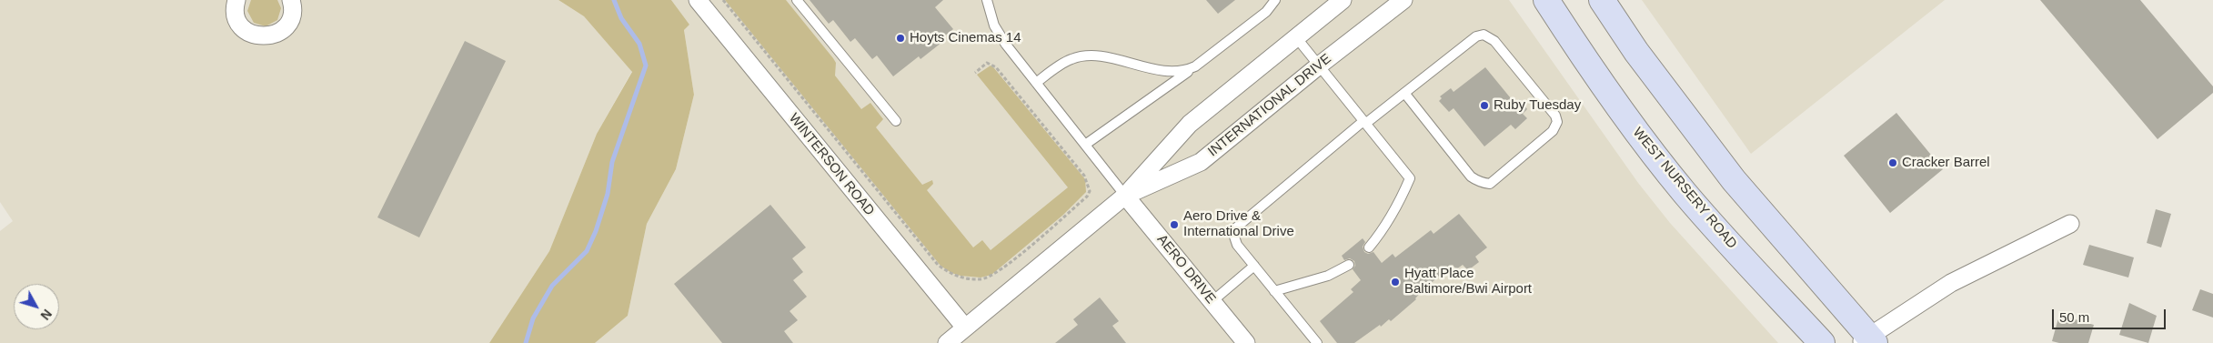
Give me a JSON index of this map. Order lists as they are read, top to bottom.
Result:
{
  "streets": {
    "main road": ["WEST NURSERY ROAD"],
    "street": ["INTERNATIONAL DRIVE", "WINTERSON ROAD", "AERO DRIVE"]
  },
  "crossings": [
    ["INTERNATIONAL DRIVE", "WINTERSON ROAD"],
    ["INTERNATIONAL DRIVE", "AERO DRIVE"]
  ],
  "places": [
    "Hoyts Cinemas 14",
    "Ruby Tuesday",
    "Cracker Barrel",
    "Aero Drive & International Drive",
    "Hyatt Place Baltimore/Bwi Airport"
  ],
  "scale_bar": "50 m",
  "north": "bottom right"
}
